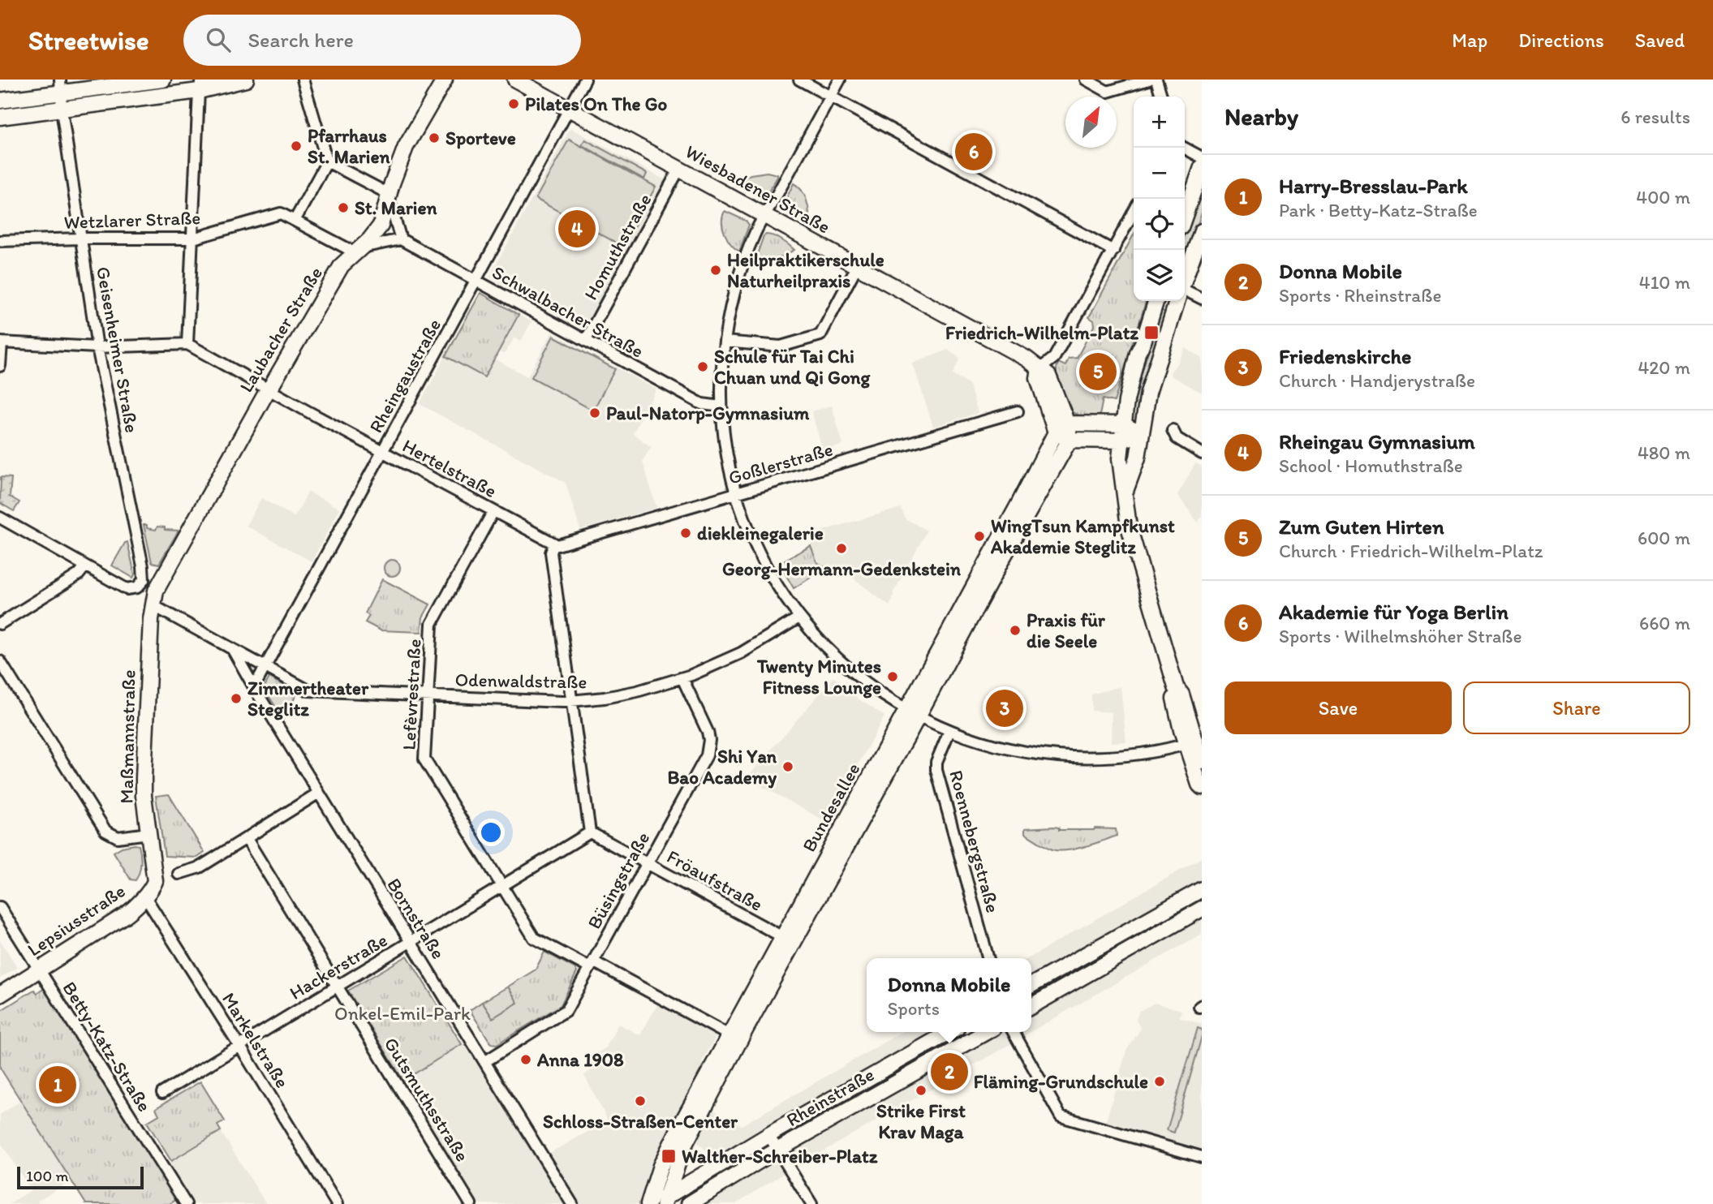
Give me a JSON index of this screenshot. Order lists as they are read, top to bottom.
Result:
{
  "streets": {
    "street": [
      "Wiesbadener Straße",
      "Wetzlarer Straße",
      "Homuthstraße",
      "Schwalbacher Straße",
      "Laubacher Straße",
      "Geisenheimer Straße",
      "Rheingaustraße",
      "Goßlerstraße",
      "Hertelstraße",
      "Odenwaldstraße",
      "Lefèvrestraße",
      "Maßmannstraße",
      "Bundesallee",
      "Roennebergstraße",
      "Büsingstraße",
      "Fröaufstraße",
      "Bornstraße",
      "Lepsiusstraße",
      "Hackerstraße",
      "Markelstraße",
      "Betty-Katz-Straße",
      "Rheinstraße",
      "Gutsmuthsstraße"
    ]
  },
  "crossings": [
    ["Wiesbadener Straße", "Homuthstraße"],
    ["Wiesbadener Straße", "Rheingaustraße"],
    ["Wetzlarer Straße", "Laubacher Straße"],
    ["Wetzlarer Straße", "Geisenheimer Straße"],
    ["Homuthstraße", "Schwalbacher Straße"],
    ["Schwalbacher Straße", "Rheingaustraße"],
    ["Laubacher Straße", "Hertelstraße"],
    ["Laubacher Straße", "Odenwaldstraße"],
    ["Laubacher Straße", "Maßmannstraße"],
    ["Rheingaustraße", "Hertelstraße"],
    ["Rheingaustraße", "Odenwaldstraße"],
    ["Rheingaustraße", "Bornstraße"],
    ["Goßlerstraße", "Hertelstraße"],
    ["Hertelstraße", "Lefèvrestraße"],
    ["Odenwaldstraße", "Lefèvrestraße"],
    ["Odenwaldstraße", "Maßmannstraße"],
    ["Odenwaldstraße", "Büsingstraße"],
    ["Odenwaldstraße", "Bornstraße"],
    ["Lefèvrestraße", "Bundesallee"],
    ["Lefèvrestraße", "Büsingstraße"],
    ["Lefèvrestraße", "Hackerstraße"],
    ["Maßmannstraße", "Lepsiusstraße"],
    ["Maßmannstraße", "Markelstraße"],
    ["Bundesallee", "Fröaufstraße"],
    ["Bundesallee", "Rheinstraße"],
    ["Büsingstraße", "Fröaufstraße"],
    ["Büsingstraße", "Bornstraße"],
    ["Fröaufstraße", "Hackerstraße"],
    ["Bornstraße", "Hackerstraße"],
    ["Lepsiusstraße", "Markelstraße"],
    ["Lepsiusstraße", "Betty-Katz-Straße"],
    ["Hackerstraße", "Markelstraße"],
    ["Hackerstraße", "Gutsmuthsstraße"]
  ],
  "parks": ["Onkel-Emil-Park"],
  "places": {
    "other": [
      "Pilates On The Go",
      "Sporteve",
      "Pfarrhaus St. Marien",
      "St. Marien",
      "Heilpraktikerschule Naturheilpraxis",
      "Schule für Tai Chi Chuan und Qi Gong",
      "Paul-Natorp-Gymnasium",
      "diekleinegalerie",
      "WingTsun Kampfkunst Akademie Steglitz",
      "Georg-Hermann-Gedenkstein",
      "Praxis für die Seele",
      "Twenty Minutes Fitness Lounge",
      "Zimmertheater Steglitz",
      "Shi Yan Bao Academy",
      "Anna 1908",
      "Fläming-Grundschule",
      "Strike First Krav Maga",
      "Schloss-Straßen-Center"
    ],
    "transit": ["Friedrich-Wilhelm-Platz", "Walther-Schreiber-Platz"]
  },
  "scale_bar": "100 m",
  "north": "top right",
  "page": {
    "header": "Streetwise",
    "search": "Search here",
    "nav": ["Map", "Directions", "Saved"],
    "heading": ["Nearby", "6 results"],
    "map_buttons": ["+", "−"],
    "pins": [
      "6",
      "4",
      "5",
      "3",
      "2",
      "1"
    ],
    "list": [
      {
        "mark": "1",
        "name": "Harry-Bresslau-Park",
        "note": "Park · Betty-Katz-Straße",
        "value": "400 m"
      },
      {
        "mark": "2",
        "name": "Donna Mobile",
        "note": "Sports · Rheinstraße",
        "value": "410 m"
      },
      {
        "mark": "3",
        "name": "Friedenskirche",
        "note": "Church · Handjerystraße",
        "value": "420 m"
      },
      {
        "mark": "4",
        "name": "Rheingau Gymnasium",
        "note": "School · Homuthstraße",
        "value": "480 m"
      },
      {
        "mark": "5",
        "name": "Zum Guten Hirten",
        "note": "Church · Friedrich-Wilhelm-Platz",
        "value": "600 m"
      },
      {
        "mark": "6",
        "name": "Akademie für Yoga Berlin",
        "note": "Sports · Wilhelmshöher Straße",
        "value": "660 m"
      }
    ],
    "buttons": ["Save", "Share"],
    "popup": ["Donna Mobile", "Sports"],
    "scale": "100 m"
  }
}
